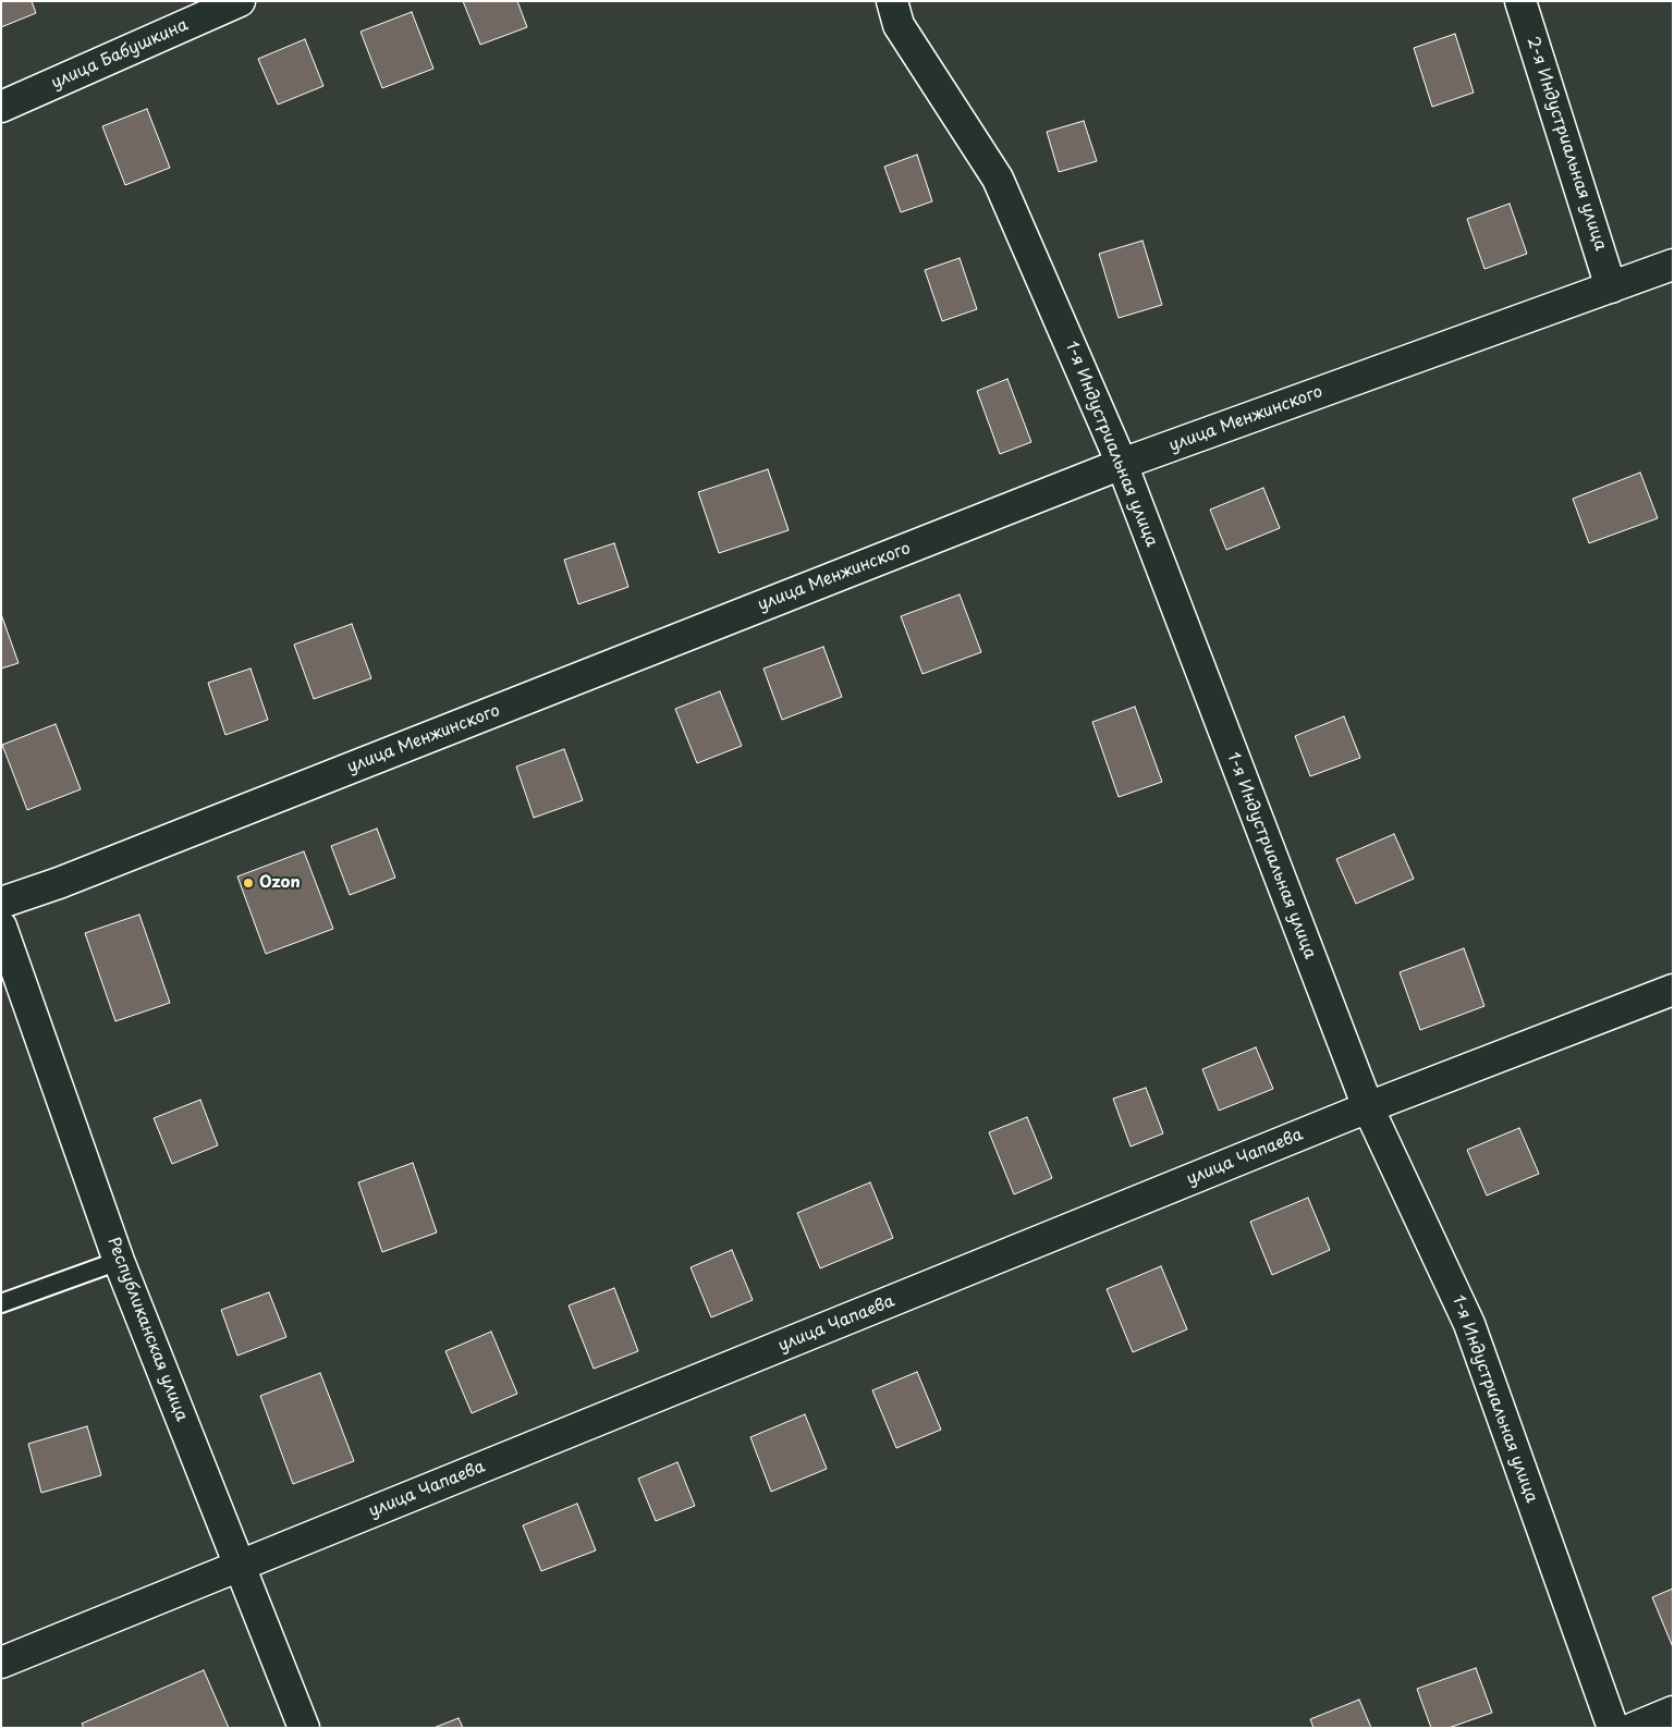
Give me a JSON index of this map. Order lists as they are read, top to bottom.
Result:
{
  "streets": {
    "street": [
      "улица Бабушкина",
      "2-я Индустриальная улица",
      "улица Менжинского",
      "1-я Индустриальная улица",
      "улица Чапаева",
      "Республиканская улица"
    ]
  },
  "crossings": [
    ["2-я Индустриальная улица", "улица Менжинского"],
    ["улица Менжинского", "1-я Индустриальная улица"],
    ["1-я Индустриальная улица", "улица Чапаева"],
    ["улица Чапаева", "Республиканская улица"]
  ],
  "places": ["Ozon"]
}
